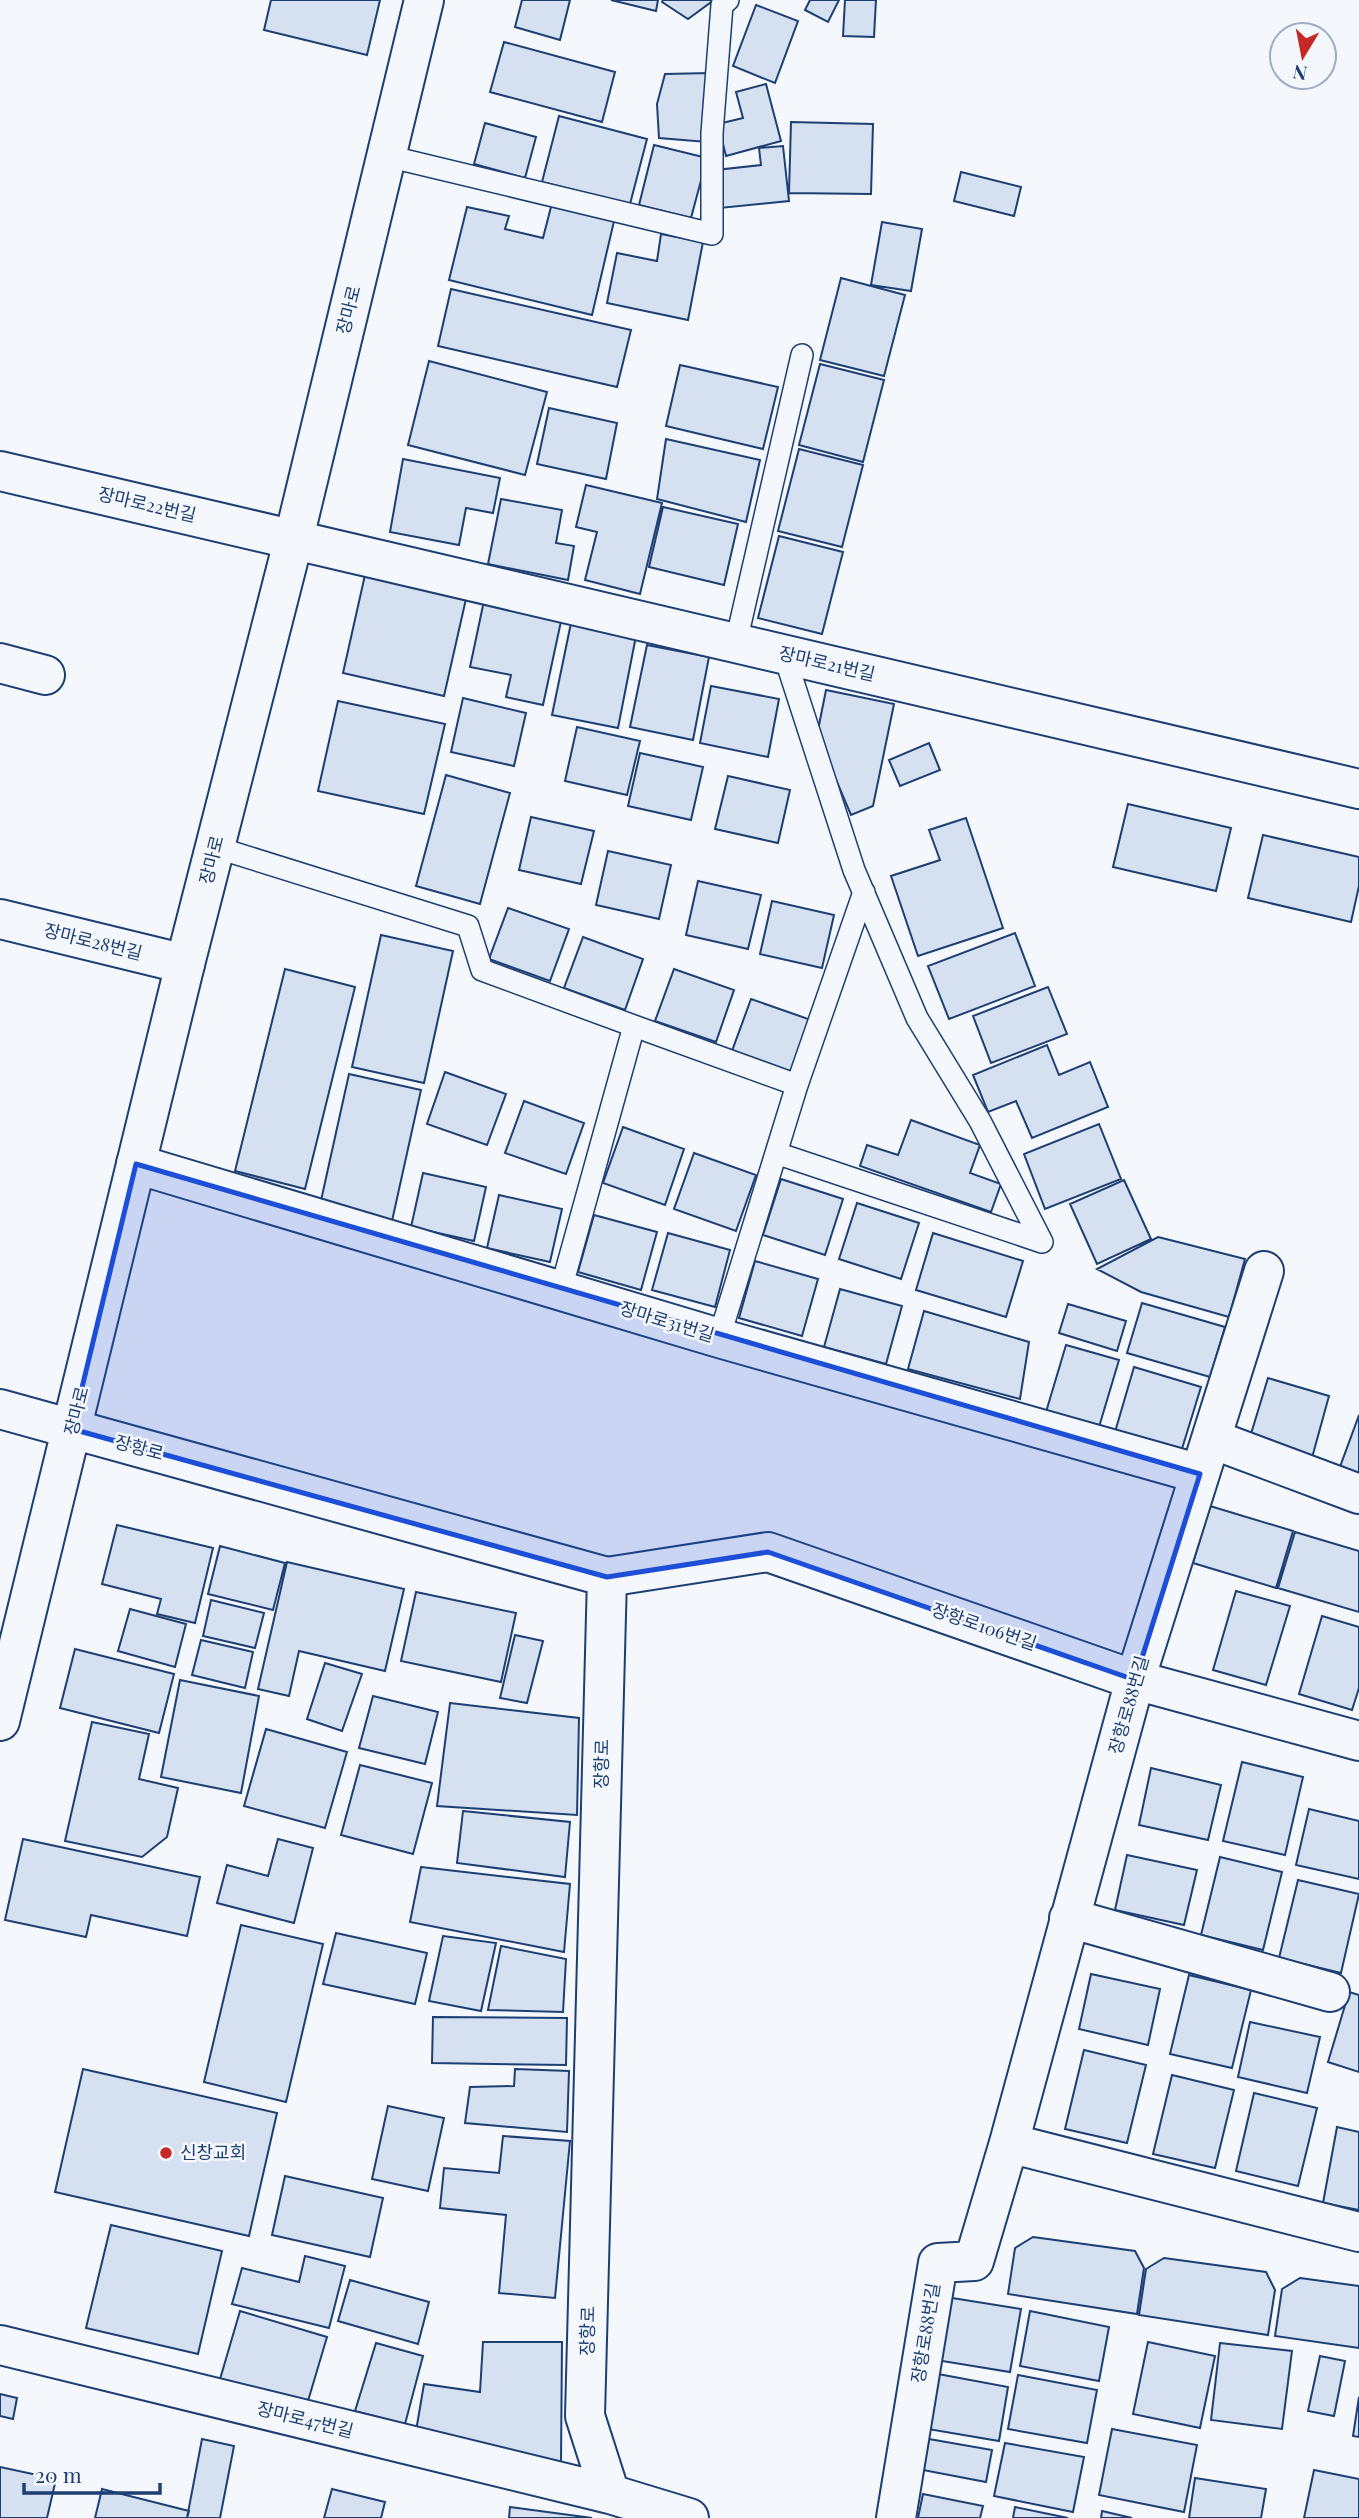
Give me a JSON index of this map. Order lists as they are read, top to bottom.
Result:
{
  "streets": {
    "street": [
      "장마로",
      "장마로22번길",
      "장마로21번길",
      "장마로28번길",
      "장마로31번길",
      "장항로",
      "장항로106번길",
      "장항로88번길",
      "장마로47번길"
    ]
  },
  "crossings": [
    ["장마로", "장마로22번길"],
    ["장마로", "장마로21번길"],
    ["장마로", "장마로28번길"],
    ["장마로", "장마로31번길"],
    ["장마로", "장항로"],
    ["장마로22번길", "장마로21번길"],
    ["장마로31번길", "장항로88번길"],
    ["장항로", "장항로106번길"],
    ["장항로", "장마로47번길"],
    ["장항로106번길", "장항로88번길"]
  ],
  "places": ["신창교회"],
  "scale_bar": "20 m",
  "north": "bottom"
}
